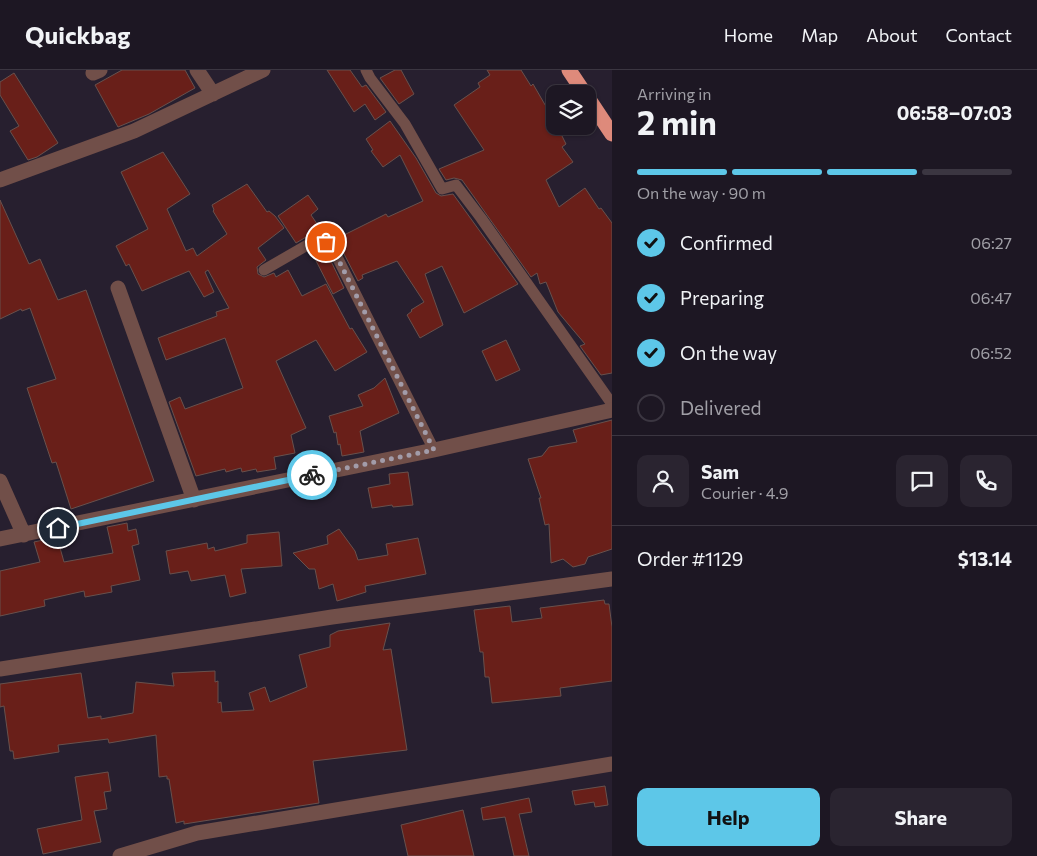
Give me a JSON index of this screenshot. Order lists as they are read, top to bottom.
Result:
{
  "page": {
    "header": "Quickbag",
    "nav": [
      "Home",
      "Map",
      "About",
      "Contact"
    ],
    "heading": ["2 min", "Arriving in", "06:58–07:03"],
    "panel": [
      "Sam",
      "Courier · 4.9",
      "Order #1129",
      "$13.14"
    ],
    "bar": "On the way · 90 m",
    "list": [
      ["Confirmed", "06:27"],
      ["Preparing", "06:47"],
      ["On the way", "06:52"],
      "Delivered"
    ],
    "buttons": ["Help", "Share"]
  }
}
